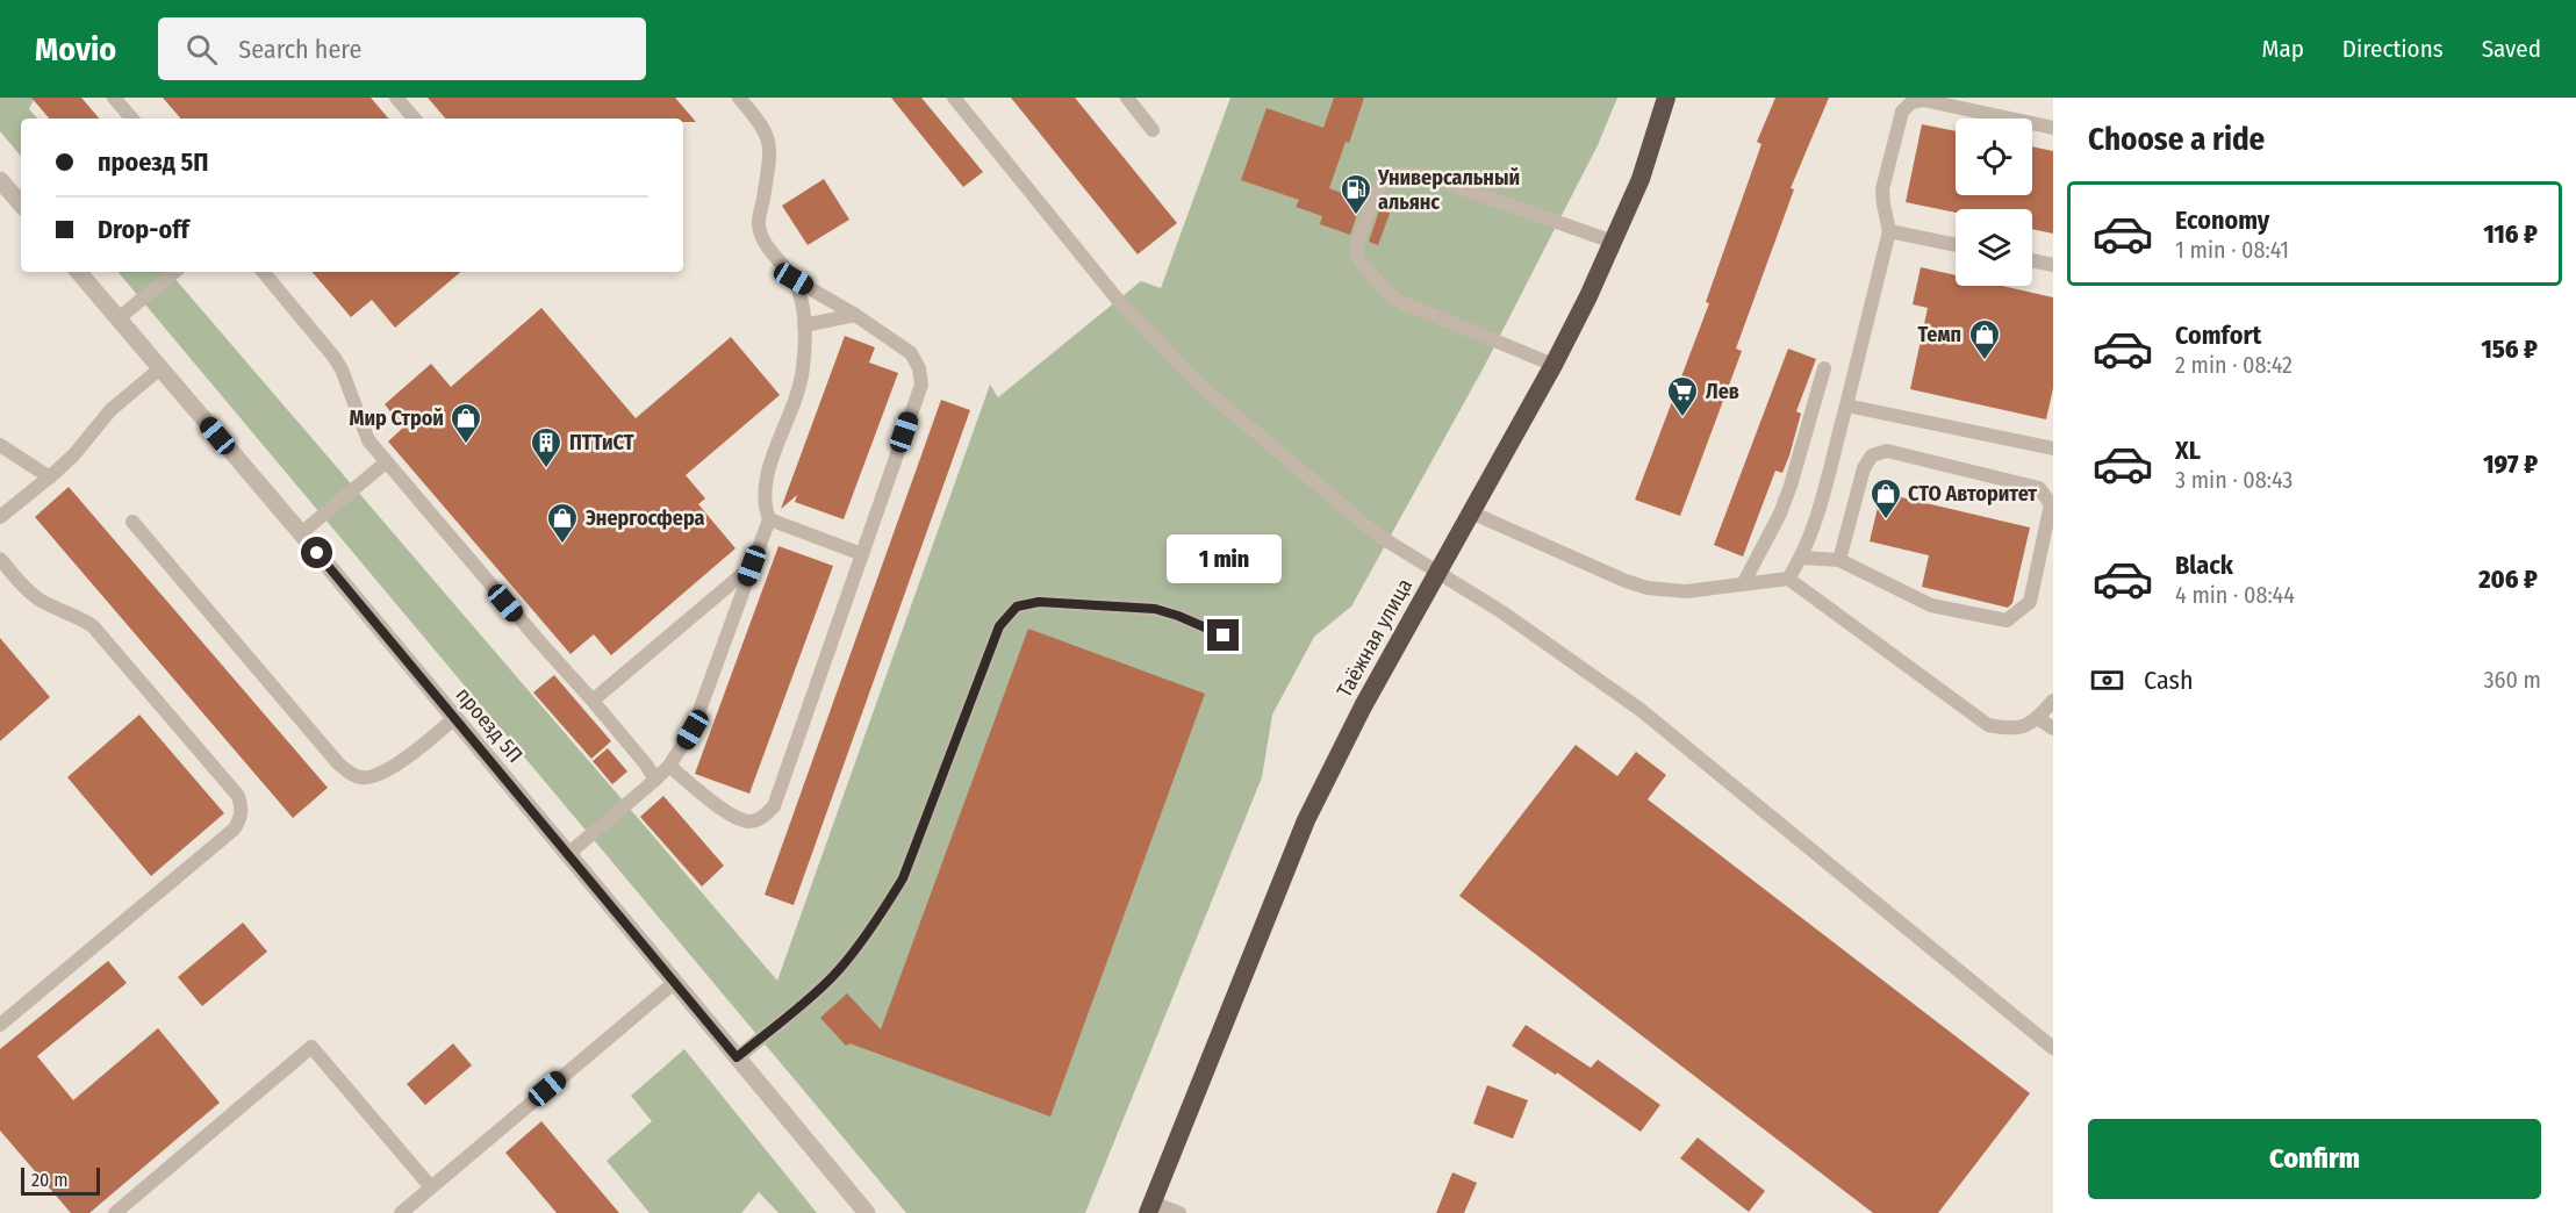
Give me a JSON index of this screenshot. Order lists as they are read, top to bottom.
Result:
{
  "streets": {
    "highway": ["Таёжная улица"],
    "street": ["проезд 5П"]
  },
  "places": {
    "fuel station": ["Универсальный альянс"],
    "shop": [
      "Темп",
      "Мир Строй",
      "СТО Авторитет",
      "Энергосфера"
    ],
    "supermarket": ["Лев"],
    "building": ["ПТТиСТ"]
  },
  "scale_bar": "20 m",
  "page": {
    "header": "Movio",
    "search": "Search here",
    "nav": ["Map", "Directions", "Saved"],
    "heading": "Choose a ride",
    "banner": ["проезд 5П", "Drop-off"],
    "list": [
      {
        "name": "Economy",
        "note": "1 min · 08:41",
        "value": "116 ₽"
      },
      {
        "name": "Comfort",
        "note": "2 min · 08:42",
        "value": "156 ₽"
      },
      {
        "name": "XL",
        "note": "3 min · 08:43",
        "value": "197 ₽"
      },
      {
        "name": "Black",
        "note": "4 min · 08:44",
        "value": "206 ₽"
      }
    ],
    "bubble": "1 min",
    "pay": ["Cash", "360 m"],
    "buttons": "Confirm",
    "scale": "20 m"
  }
}
